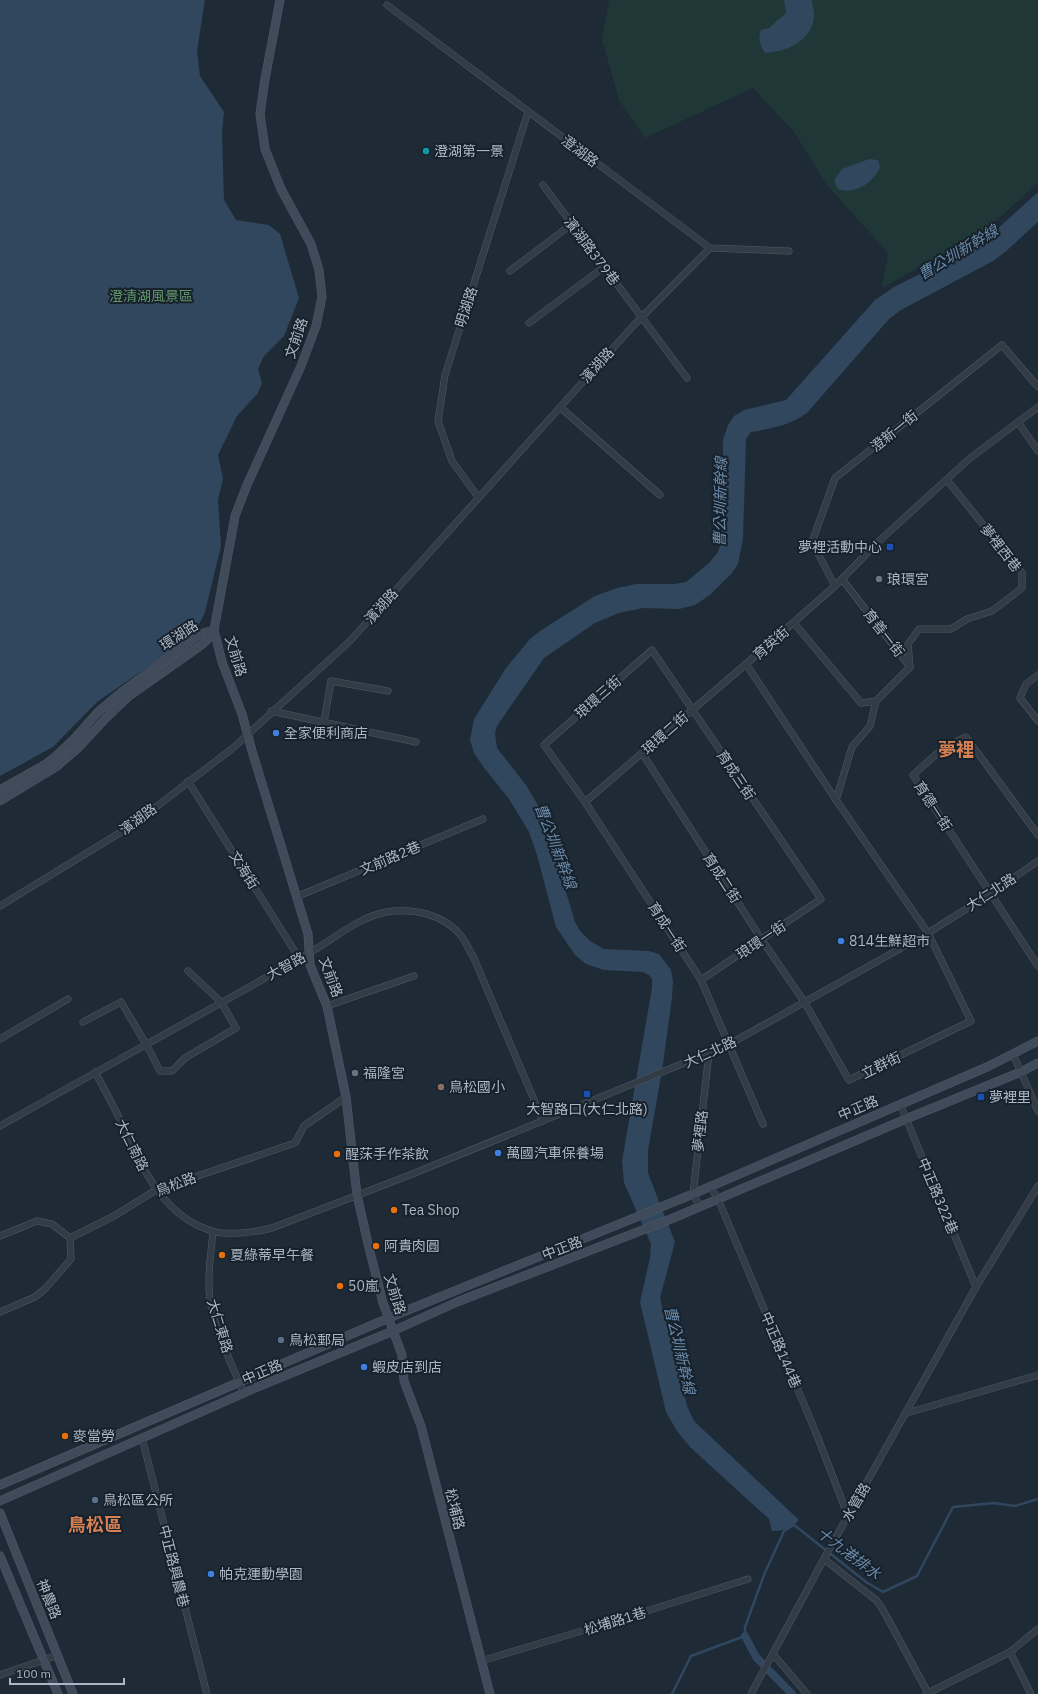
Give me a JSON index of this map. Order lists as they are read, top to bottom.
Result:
{
  "streets": {
    "street": [
      "澄湖路",
      "濱湖路379巷",
      "明湖路",
      "文前路",
      "濱湖路",
      "澄新一街",
      "夢裡西巷",
      "育善一街",
      "環湖路",
      "育英街",
      "琅環三街",
      "琅環二街",
      "育成三街",
      "育德一街",
      "文前路2巷",
      "文海街",
      "育成二街",
      "大仁北路",
      "育成一街",
      "琅環一街",
      "大智路",
      "立群街",
      "中正路",
      "夢裡路",
      "大仁南路",
      "鳥松路",
      "中正路322巷",
      "大仁東路",
      "中正路144巷",
      "水管路",
      "松埔路",
      "中正路興農巷",
      "神農路",
      "松埔路1巷"
    ]
  },
  "crossings": [
    ["澄湖路", "明湖路"],
    ["澄湖路", "濱湖路"],
    ["濱湖路379巷", "濱湖路"],
    ["明湖路", "濱湖路"],
    ["文前路", "濱湖路"],
    ["文前路", "環湖路"],
    ["文前路", "文前路2巷"],
    ["文前路", "大仁北路"],
    ["文前路", "大智路"],
    ["文前路", "中正路"],
    ["文前路", "大仁南路"],
    ["文前路", "鳥松路"],
    ["文前路", "松埔路"],
    ["濱湖路", "文海街"],
    ["澄新一街", "育英街"],
    ["夢裡西巷", "育善一街"],
    ["夢裡西巷", "育英街"],
    ["育善一街", "育英街"],
    ["育英街", "琅環二街"],
    ["育英街", "大仁北路"],
    ["育英街", "立群街"],
    ["琅環三街", "育成三街"],
    ["琅環三街", "育成一街"],
    ["琅環二街", "育成三街"],
    ["琅環二街", "育成二街"],
    ["琅環二街", "育成一街"],
    ["育成三街", "琅環一街"],
    ["育德一街", "大仁北路"],
    ["文海街", "大智路"],
    ["育成二街", "大仁北路"],
    ["育成二街", "琅環一街"],
    ["育成二街", "立群街"],
    ["大仁北路", "育成一街"],
    ["大仁北路", "大智路"],
    ["大仁北路", "立群街"],
    ["大仁北路", "夢裡路"],
    ["大仁北路", "大仁南路"],
    ["育成一街", "琅環一街"],
    ["大智路", "大仁南路"],
    ["中正路", "夢裡路"],
    ["中正路", "中正路322巷"],
    ["中正路", "大仁東路"],
    ["中正路", "中正路144巷"],
    ["中正路", "松埔路"],
    ["中正路", "中正路興農巷"],
    ["大仁南路", "鳥松路"],
    ["大仁南路", "大仁東路"],
    ["中正路322巷", "水管路"],
    ["中正路144巷", "水管路"],
    ["松埔路", "松埔路1巷"]
  ],
  "districts": ["夢裡", "鳥松區"],
  "water": ["曹公圳新幹線", "十九港排水"],
  "parks": ["澄清湖風景區"],
  "places": {
    "other": [
      "澄湖第一景",
      "琅環宮",
      "全家便利商店",
      "814生鮮超市",
      "福隆宮",
      "鳥松國小",
      "萬國汽車保養場",
      "醒莯手作茶飲",
      "Tea Shop",
      "阿貴肉圓",
      "夏綠蒂早午餐",
      "50嵐",
      "鳥松郵局",
      "蝦皮店到店",
      "麥當勞",
      "鳥松區公所",
      "帕克運動學園"
    ],
    "transit": ["夢裡活動中心", "大智路口(大仁北路)", "夢裡里"]
  },
  "scale_bar": "100 m"
}
